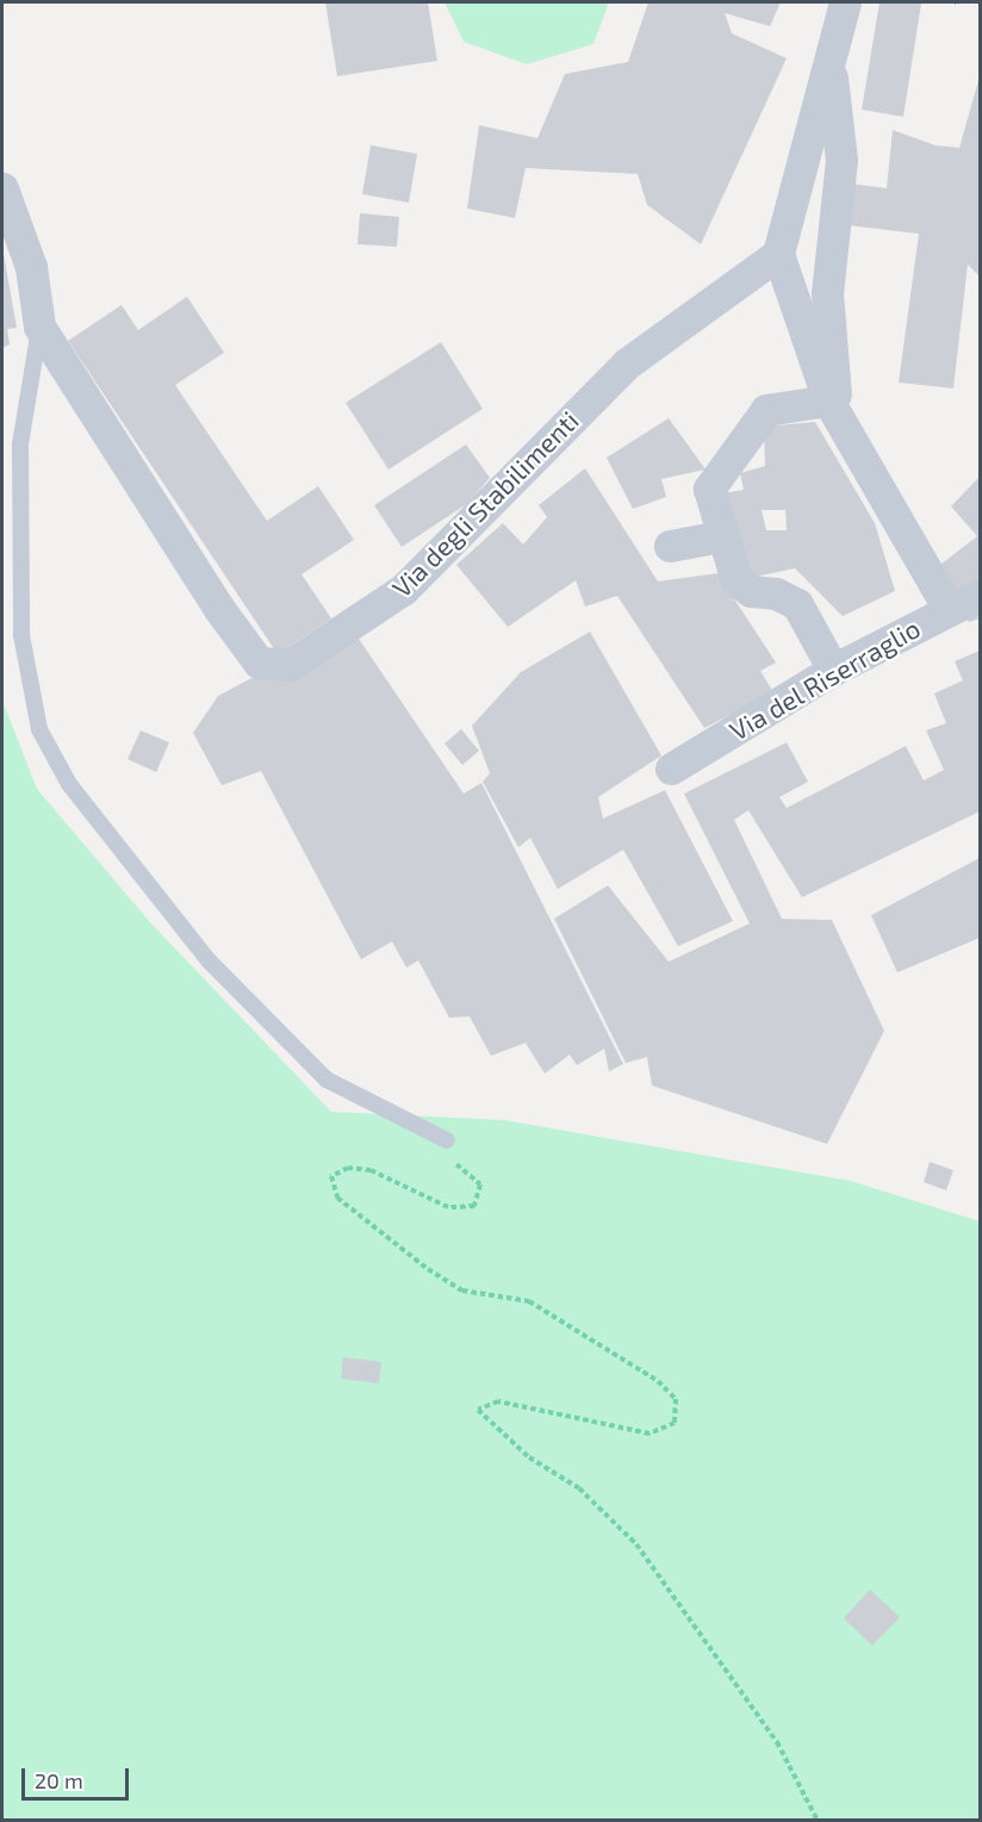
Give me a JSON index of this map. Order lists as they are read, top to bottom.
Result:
{
  "streets": {
    "street": ["Via degli Stabilimenti", "Via del Riserraglio"]
  },
  "scale_bar": "20 m"
}
